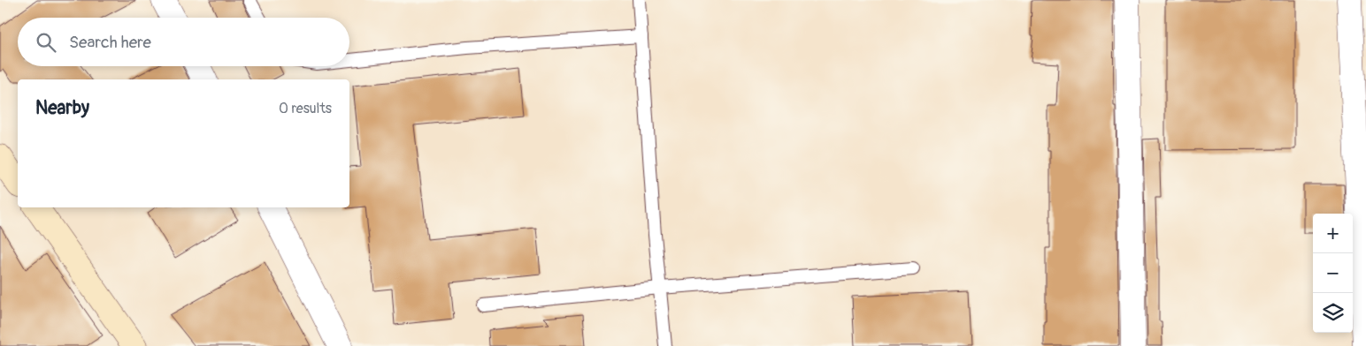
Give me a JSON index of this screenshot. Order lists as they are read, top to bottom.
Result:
{
  "page": {
    "search": "Search here",
    "heading": ["Nearby", "0 results"],
    "map_buttons": ["+", "−"]
  }
}
